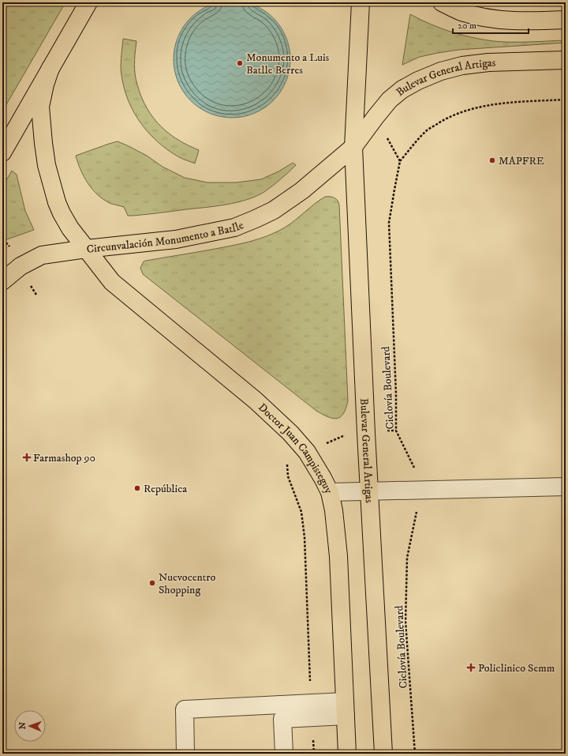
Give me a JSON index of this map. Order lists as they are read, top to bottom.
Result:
{
  "streets": {
    "main road": ["Bulevar General Artigas", "Circunvalación Monumento a Batlle", "Doctor Juan Campisteguy"],
    "path": ["Ciclovía Boulevard"]
  },
  "crossings": [
    ["Bulevar General Artigas", "Circunvalación Monumento a Batlle"],
    ["Bulevar General Artigas", "Doctor Juan Campisteguy"],
    ["Circunvalación Monumento a Batlle", "Doctor Juan Campisteguy"],
    ["Ciclovía Boulevard", "Doctor Juan Campisteguy"]
  ],
  "places": {
    "other": [
      "Monumento a Luis Batlle Berres",
      "MAPFRE",
      "República",
      "Nuevocentro Shopping"
    ],
    "health": ["Farmashop 90", "Policlinico Semm"]
  },
  "scale_bar": "20 m",
  "north": "left"
}
